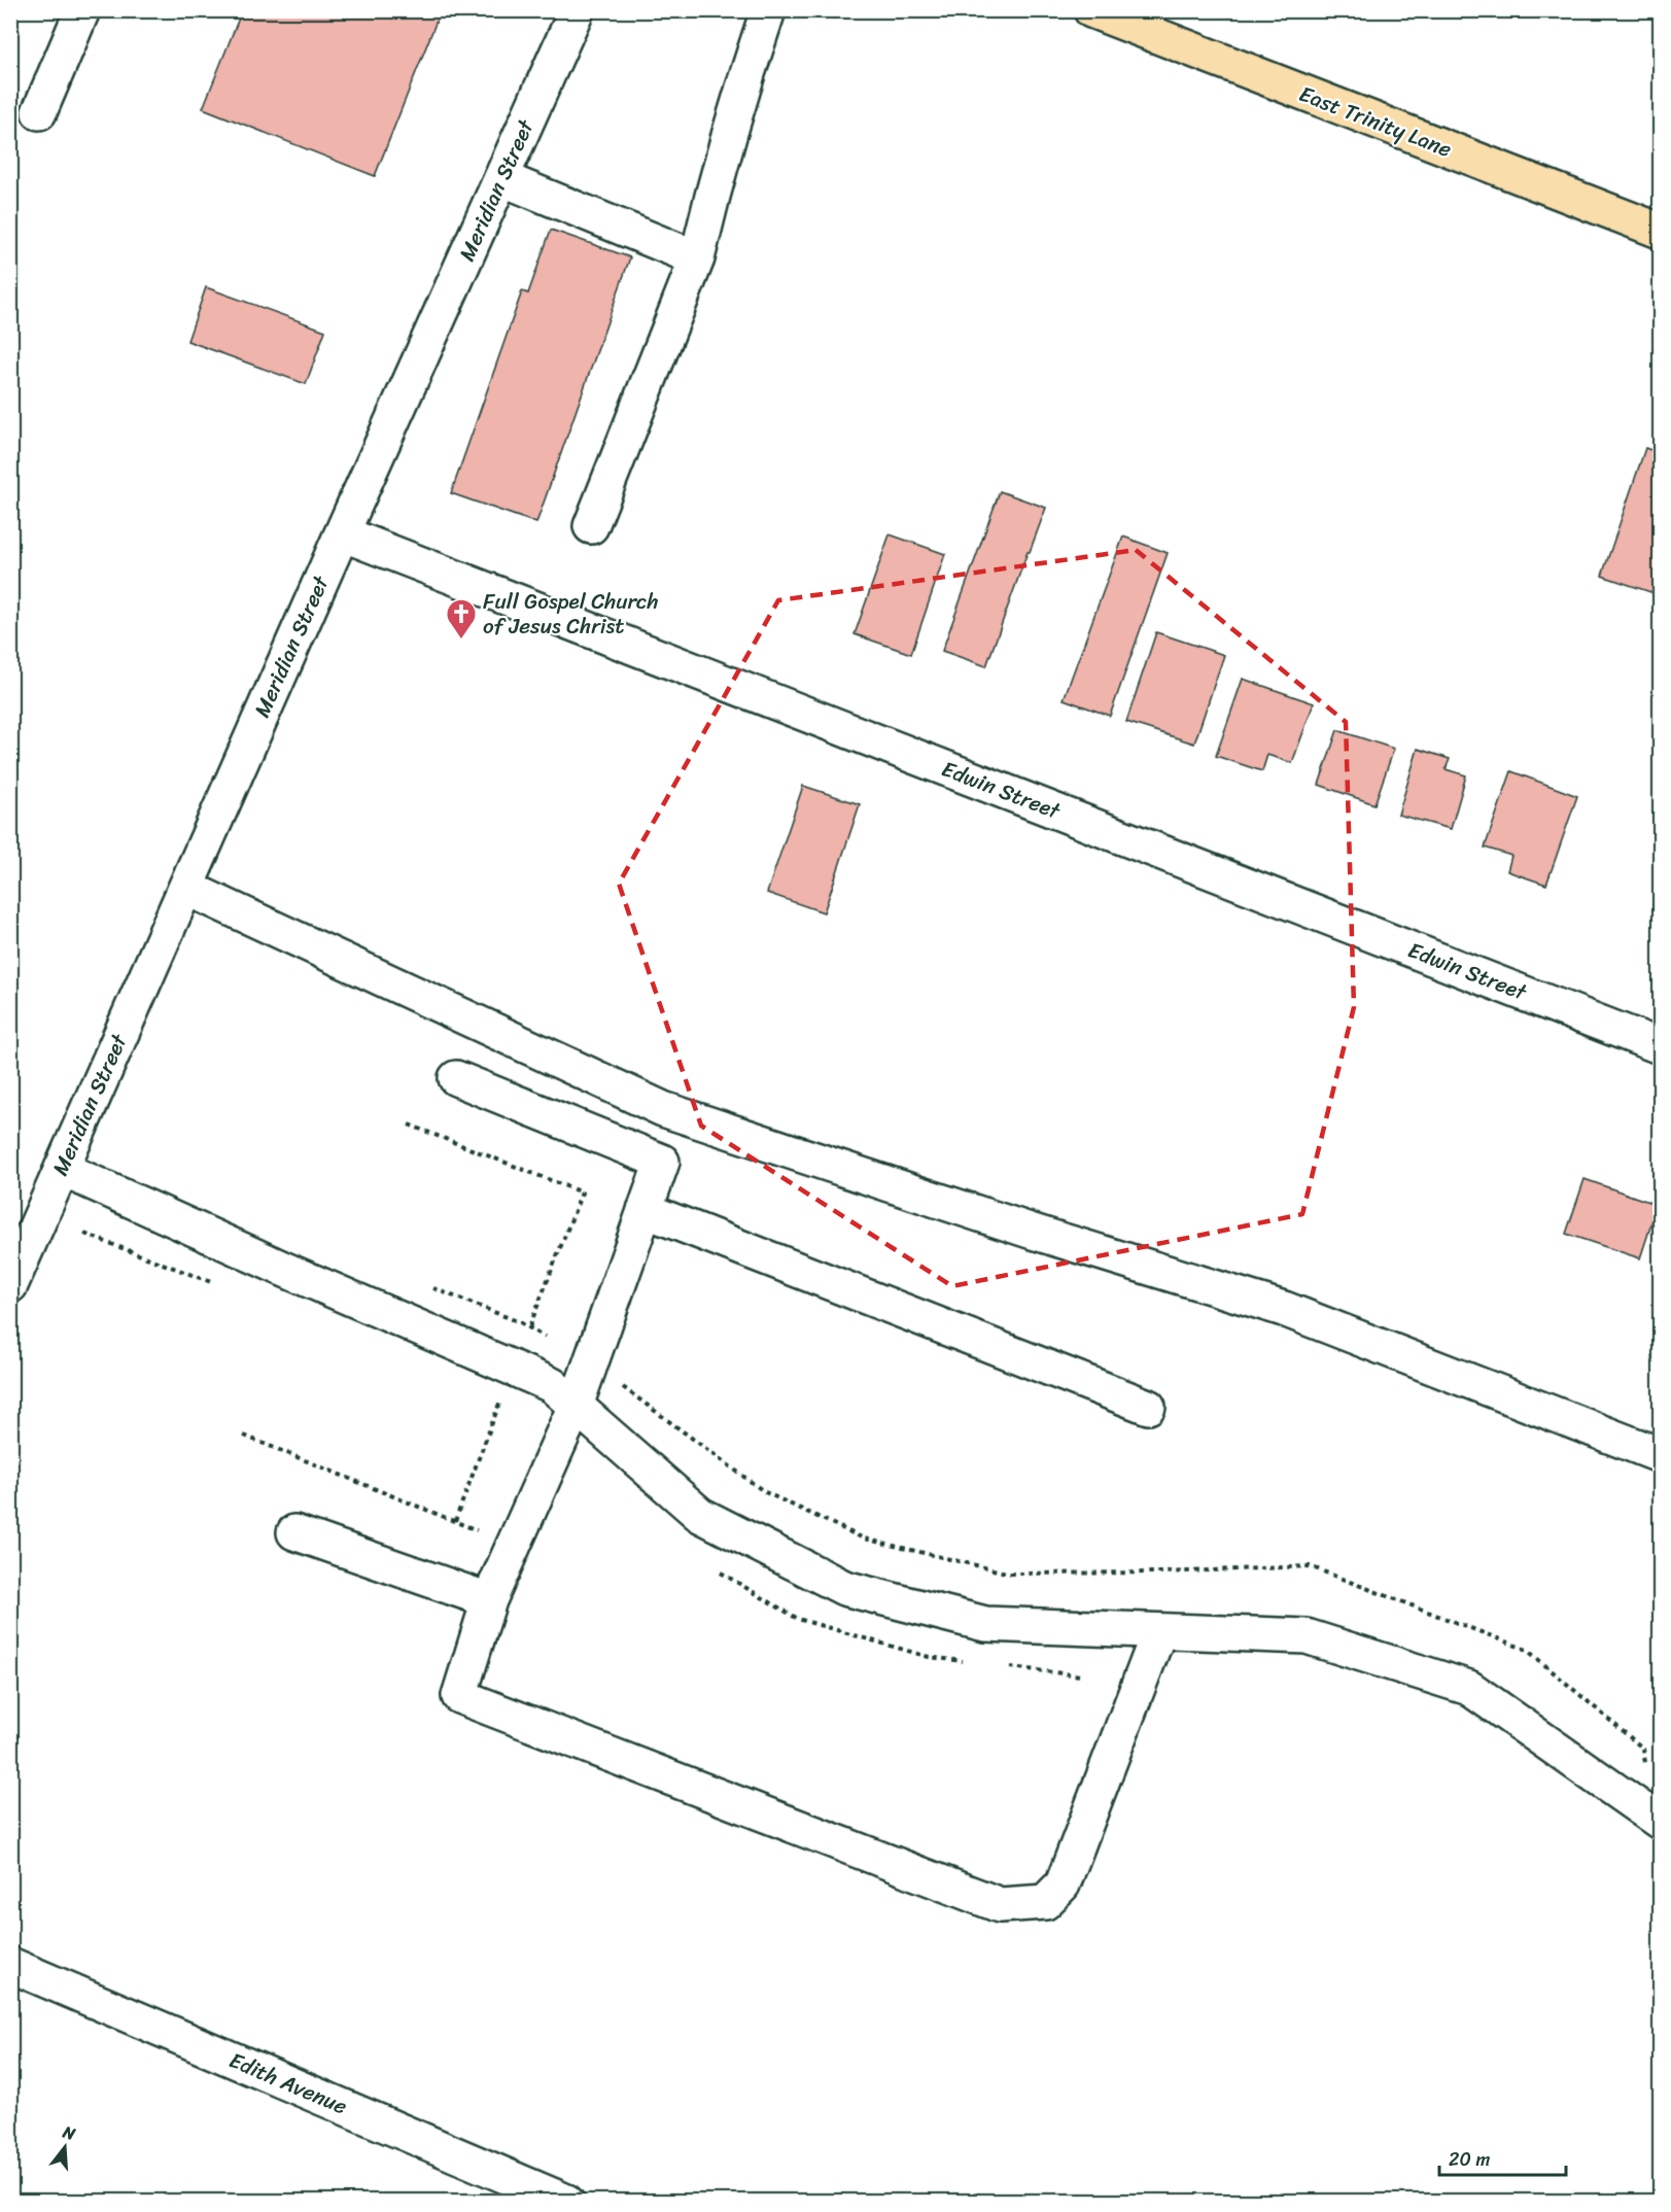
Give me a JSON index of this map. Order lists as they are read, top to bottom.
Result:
{
  "streets": {
    "main road": ["East Trinity Lane"],
    "street": ["Meridian Street", "Edwin Street", "Edith Avenue"]
  },
  "crossings": [
    ["Meridian Street", "Edwin Street"]
  ],
  "places": {
    "church": ["Full Gospel Church of Jesus Christ"]
  },
  "scale_bar": "20 m",
  "north": "top"
}
